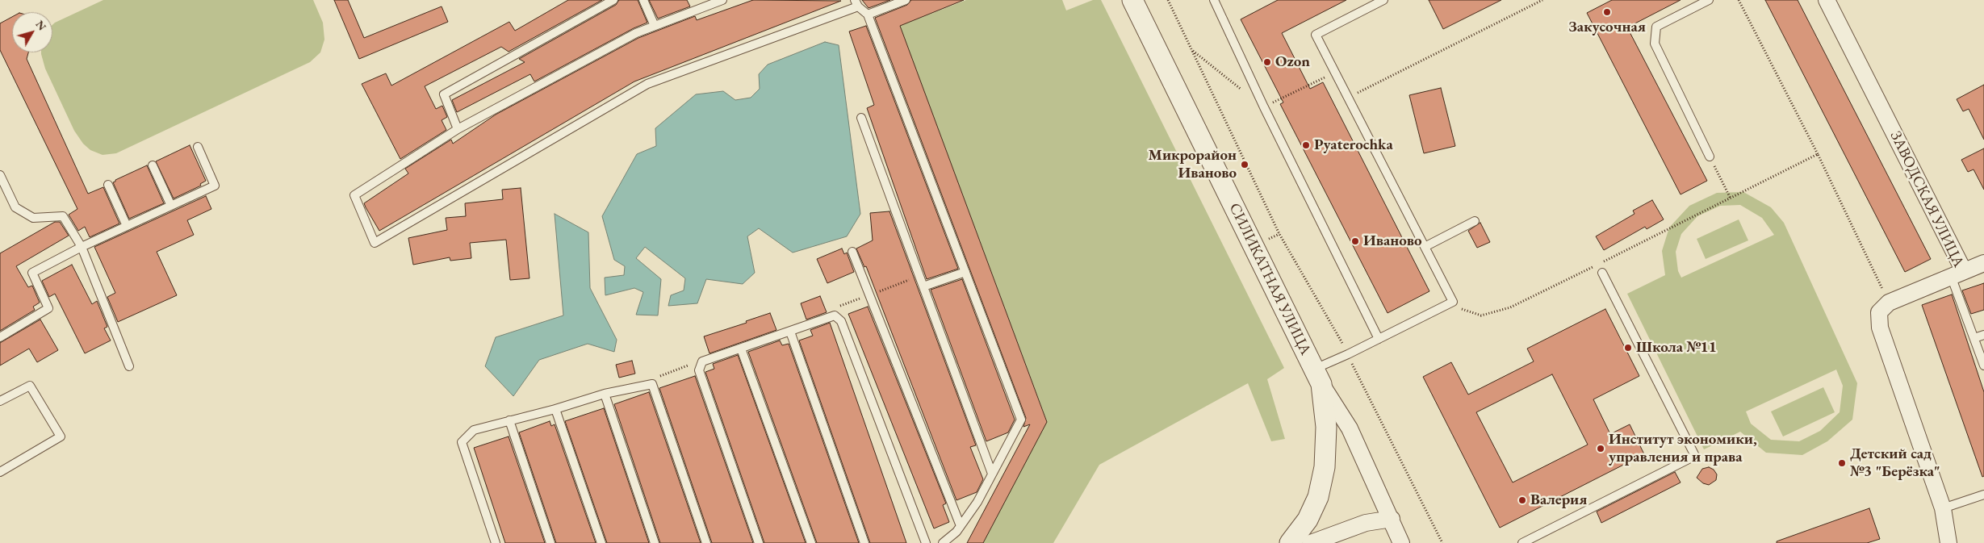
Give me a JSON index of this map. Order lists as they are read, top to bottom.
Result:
{
  "streets": {
    "street": ["ЗАВОДСКАЯ УЛИЦА", "СИЛИКАТНАЯ УЛИЦА"]
  },
  "places": [
    "Закусочная",
    "Ozon",
    "Pyaterochka",
    "Микрорайон Иваново",
    "Иваново",
    "Школа №11",
    "Институт экономики, управления и права",
    "Детский сад №3 \"Берёзка\"",
    "Валерия"
  ],
  "north": "top right"
}
